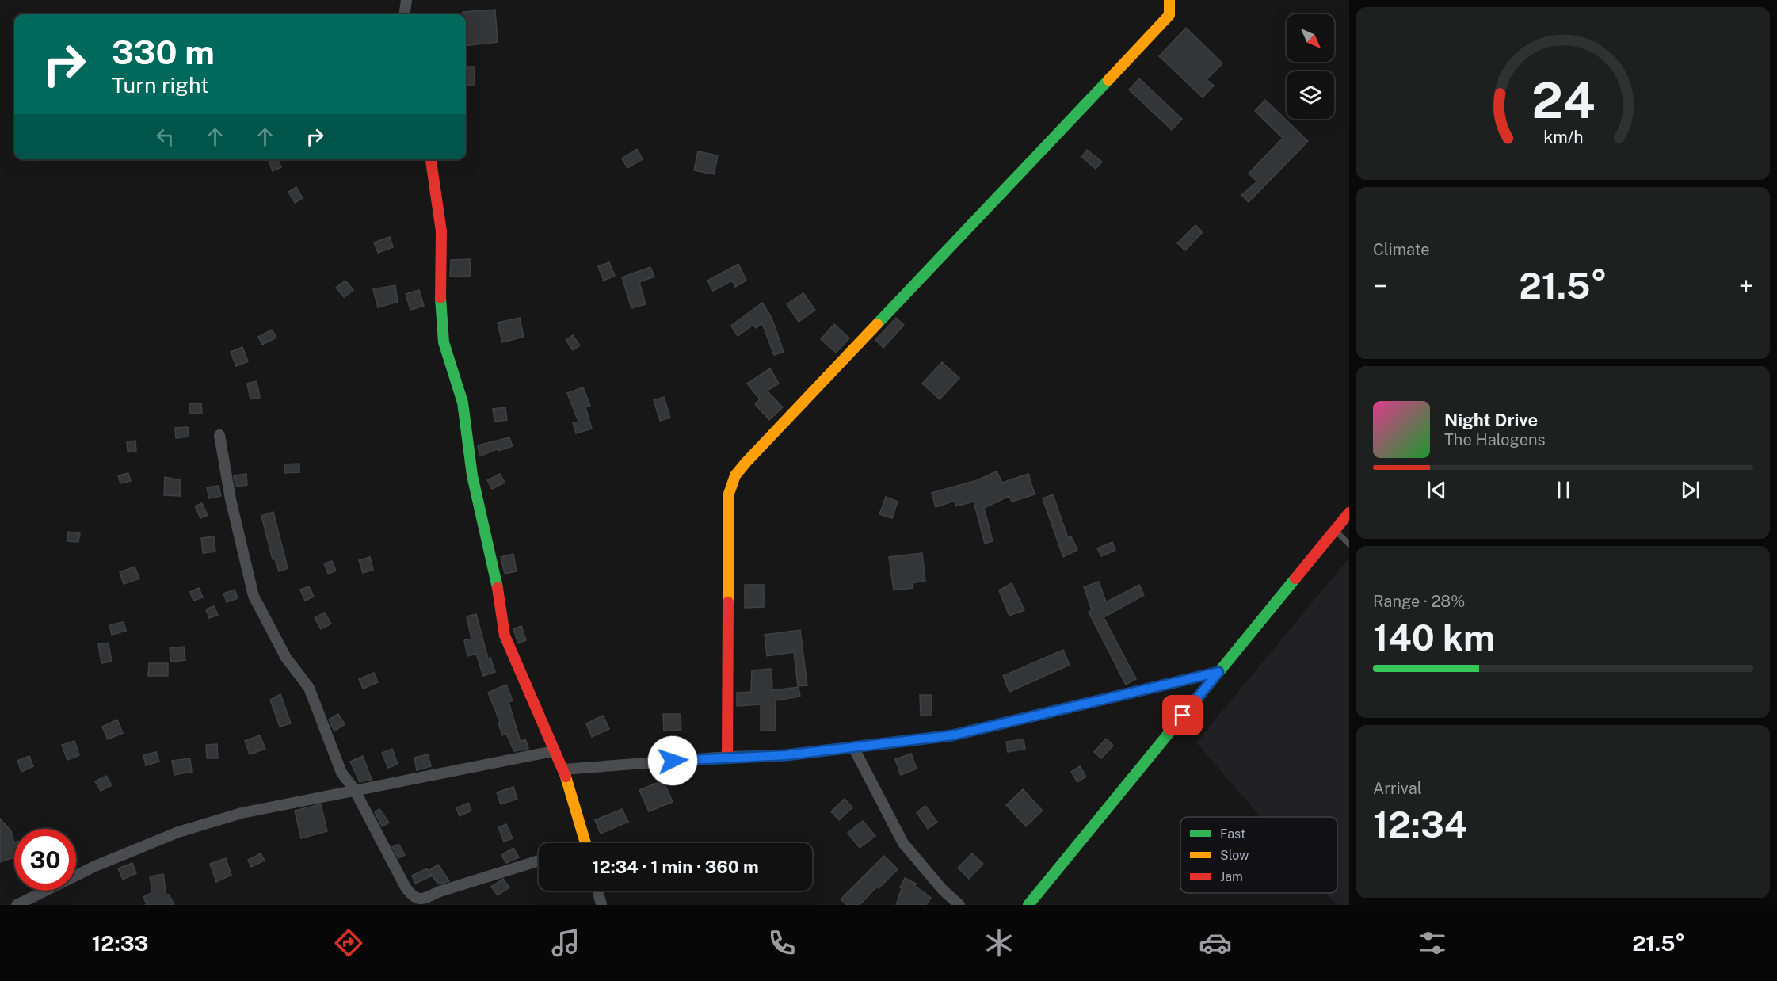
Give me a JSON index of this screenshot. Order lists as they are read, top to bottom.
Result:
{
  "legend": ["Fast", "Slow", "Jam"],
  "north": "bottom right",
  "page": {
    "turn": ["330 m", "Turn right"],
    "tile": [
      "Climate",
      ["Range · 28%", "140 km"],
      ["Arrival", "12:34"]
    ],
    "heat": ["−", "21.5°", "+"],
    "song": ["Night Drive", "The Halogens"],
    "limit": "30",
    "trip": "12:34 · 1 min · 360 m",
    "tabs": ["12:33", "21.5°"],
    "gauge": ["24", "km/h"]
  }
}
